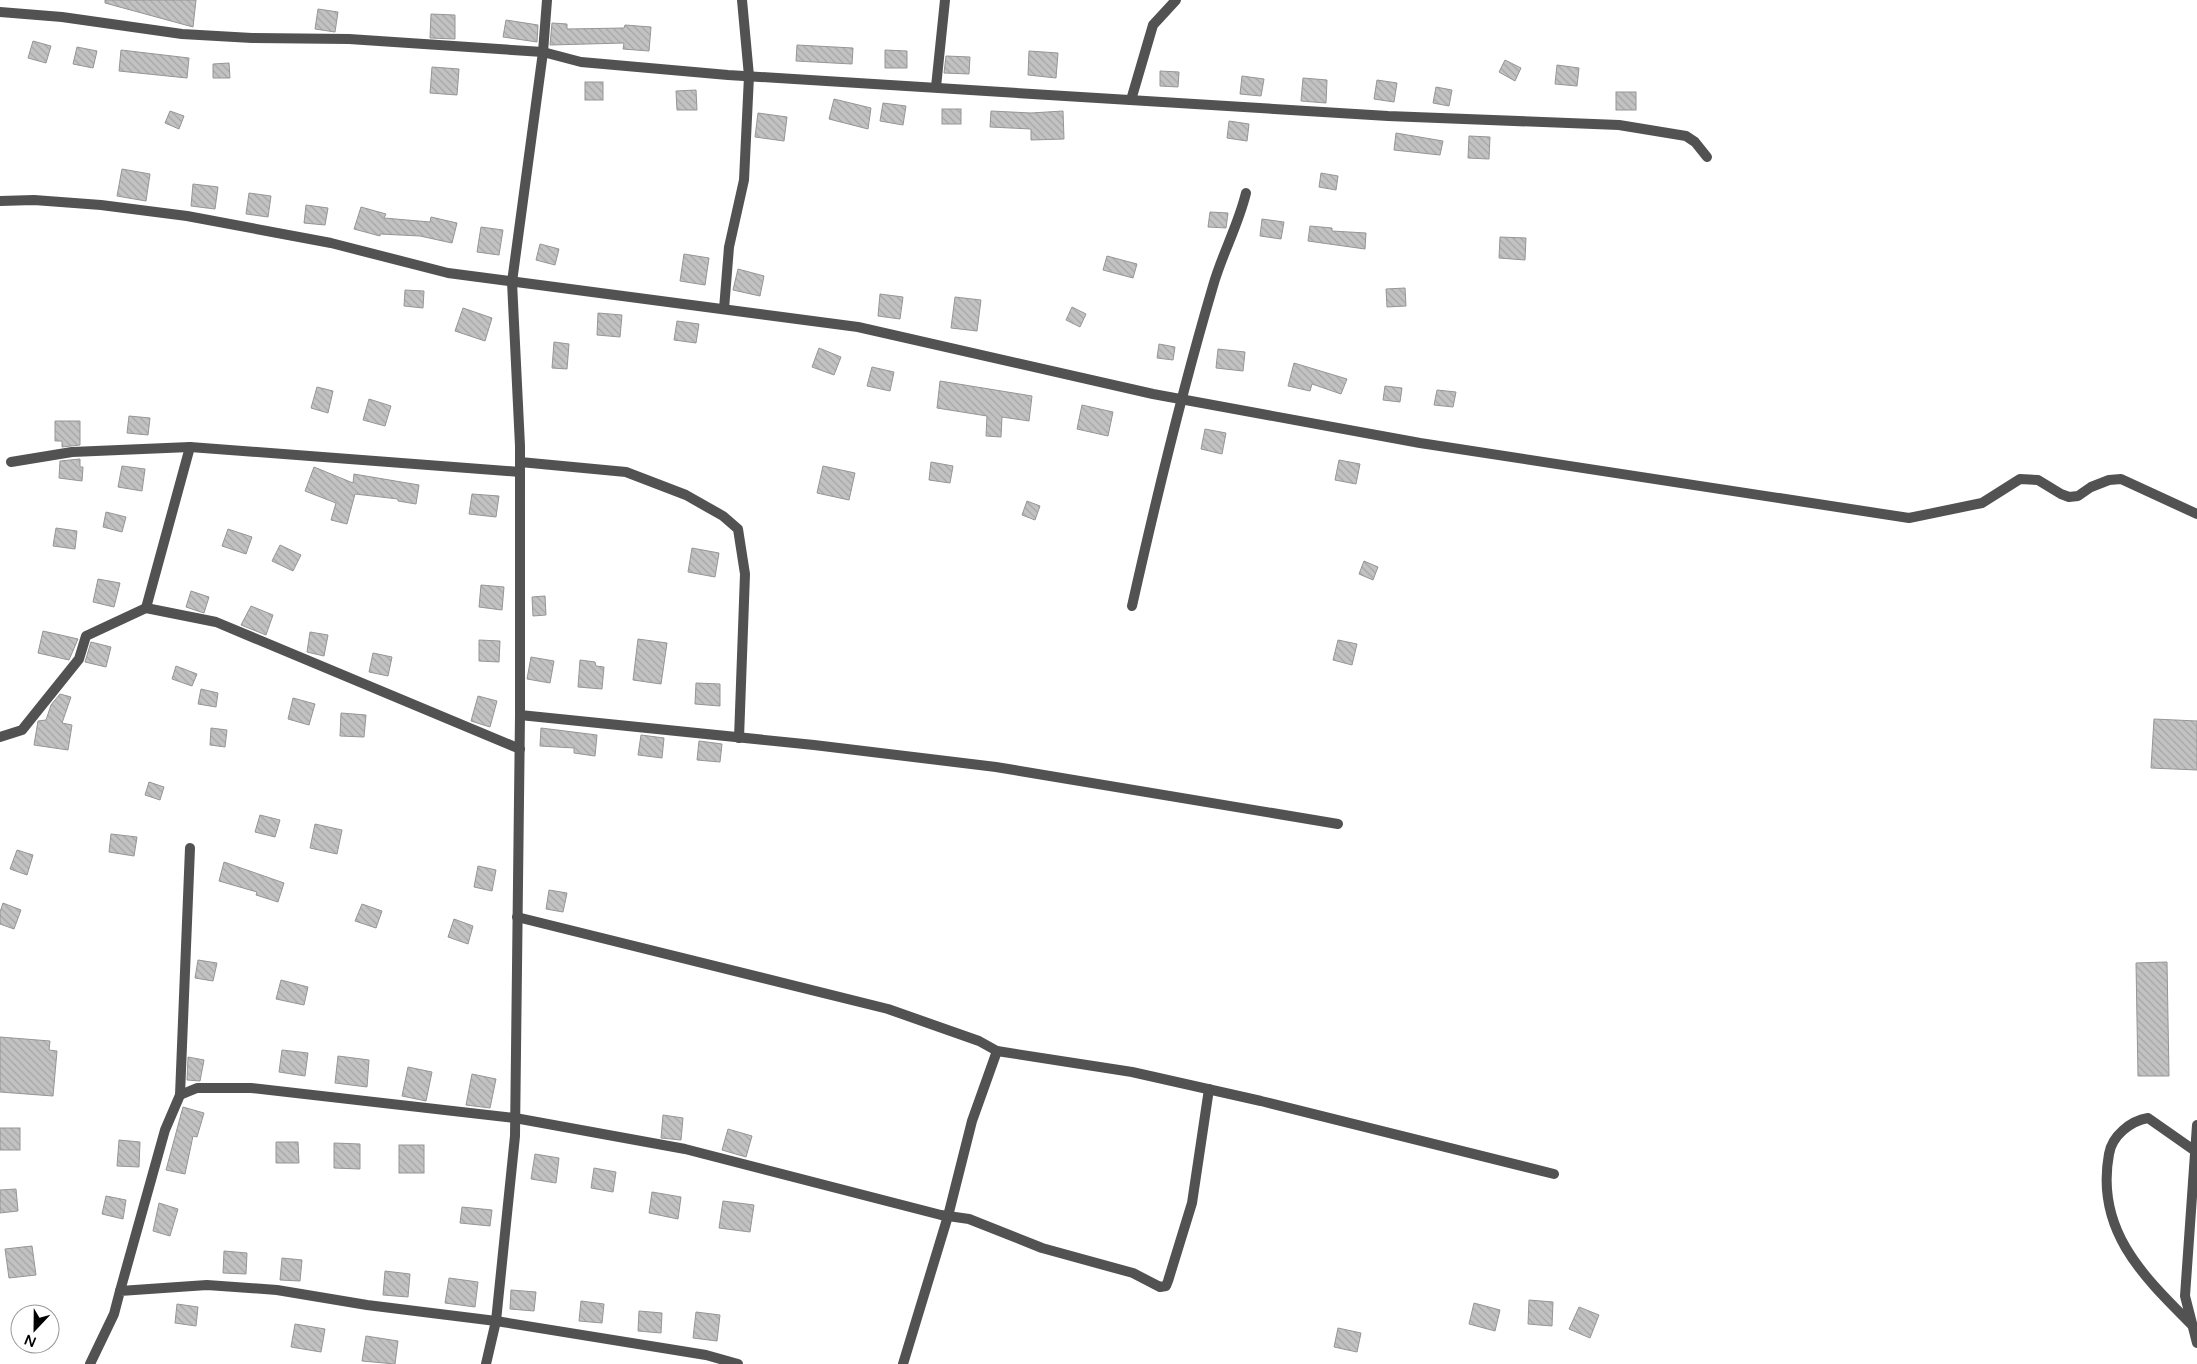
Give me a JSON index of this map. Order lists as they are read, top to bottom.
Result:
{
  "north": "bottom"
}
